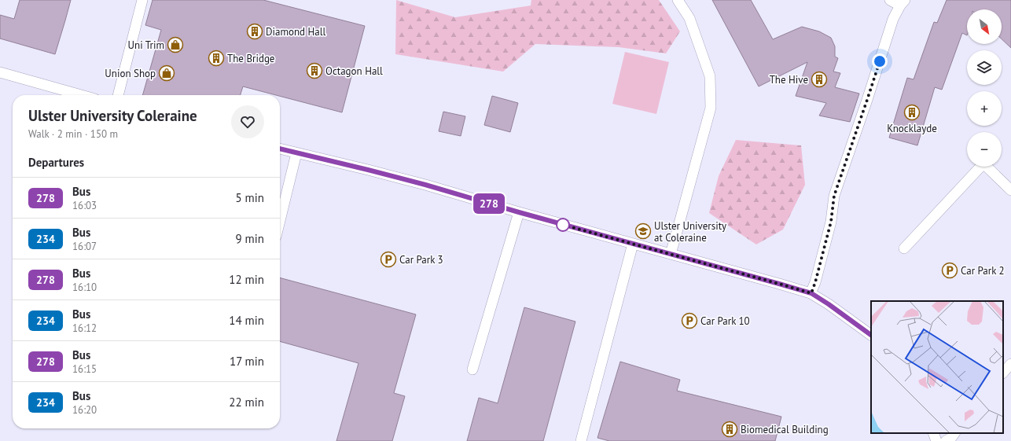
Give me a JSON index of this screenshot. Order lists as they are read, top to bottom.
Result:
{
  "places": {
    "building": [
      "Diamond Hall",
      "The Bridge",
      "Octagon Hall",
      "The Hive",
      "Knocklayde",
      "Biomedical Building"
    ],
    "shop": ["Uni Trim", "Union Shop"],
    "school or university": ["Ulster University at Coleraine"],
    "parking": ["Car Park 3", "Car Park 2", "Car Park 10"]
  },
  "lines": ["bus line 278"],
  "north": "bottom right",
  "page": {
    "on_map": "278",
    "map_buttons": ["+", "−"],
    "heading": [
      ["Ulster University Coleraine", "Walk · 2 min · 150 m"],
      "Departures"
    ],
    "list": [
      {
        "mark": "278",
        "name": "Bus",
        "note": "16:03",
        "value": "5 min"
      },
      {
        "mark": "234",
        "name": "Bus",
        "note": "16:07",
        "value": "9 min"
      },
      {
        "mark": "278",
        "name": "Bus",
        "note": "16:10",
        "value": "12 min"
      },
      {
        "mark": "234",
        "name": "Bus",
        "note": "16:12",
        "value": "14 min"
      },
      {
        "mark": "278",
        "name": "Bus",
        "note": "16:15",
        "value": "17 min"
      },
      {
        "mark": "234",
        "name": "Bus",
        "note": "16:20",
        "value": "22 min"
      }
    ]
  }
}
